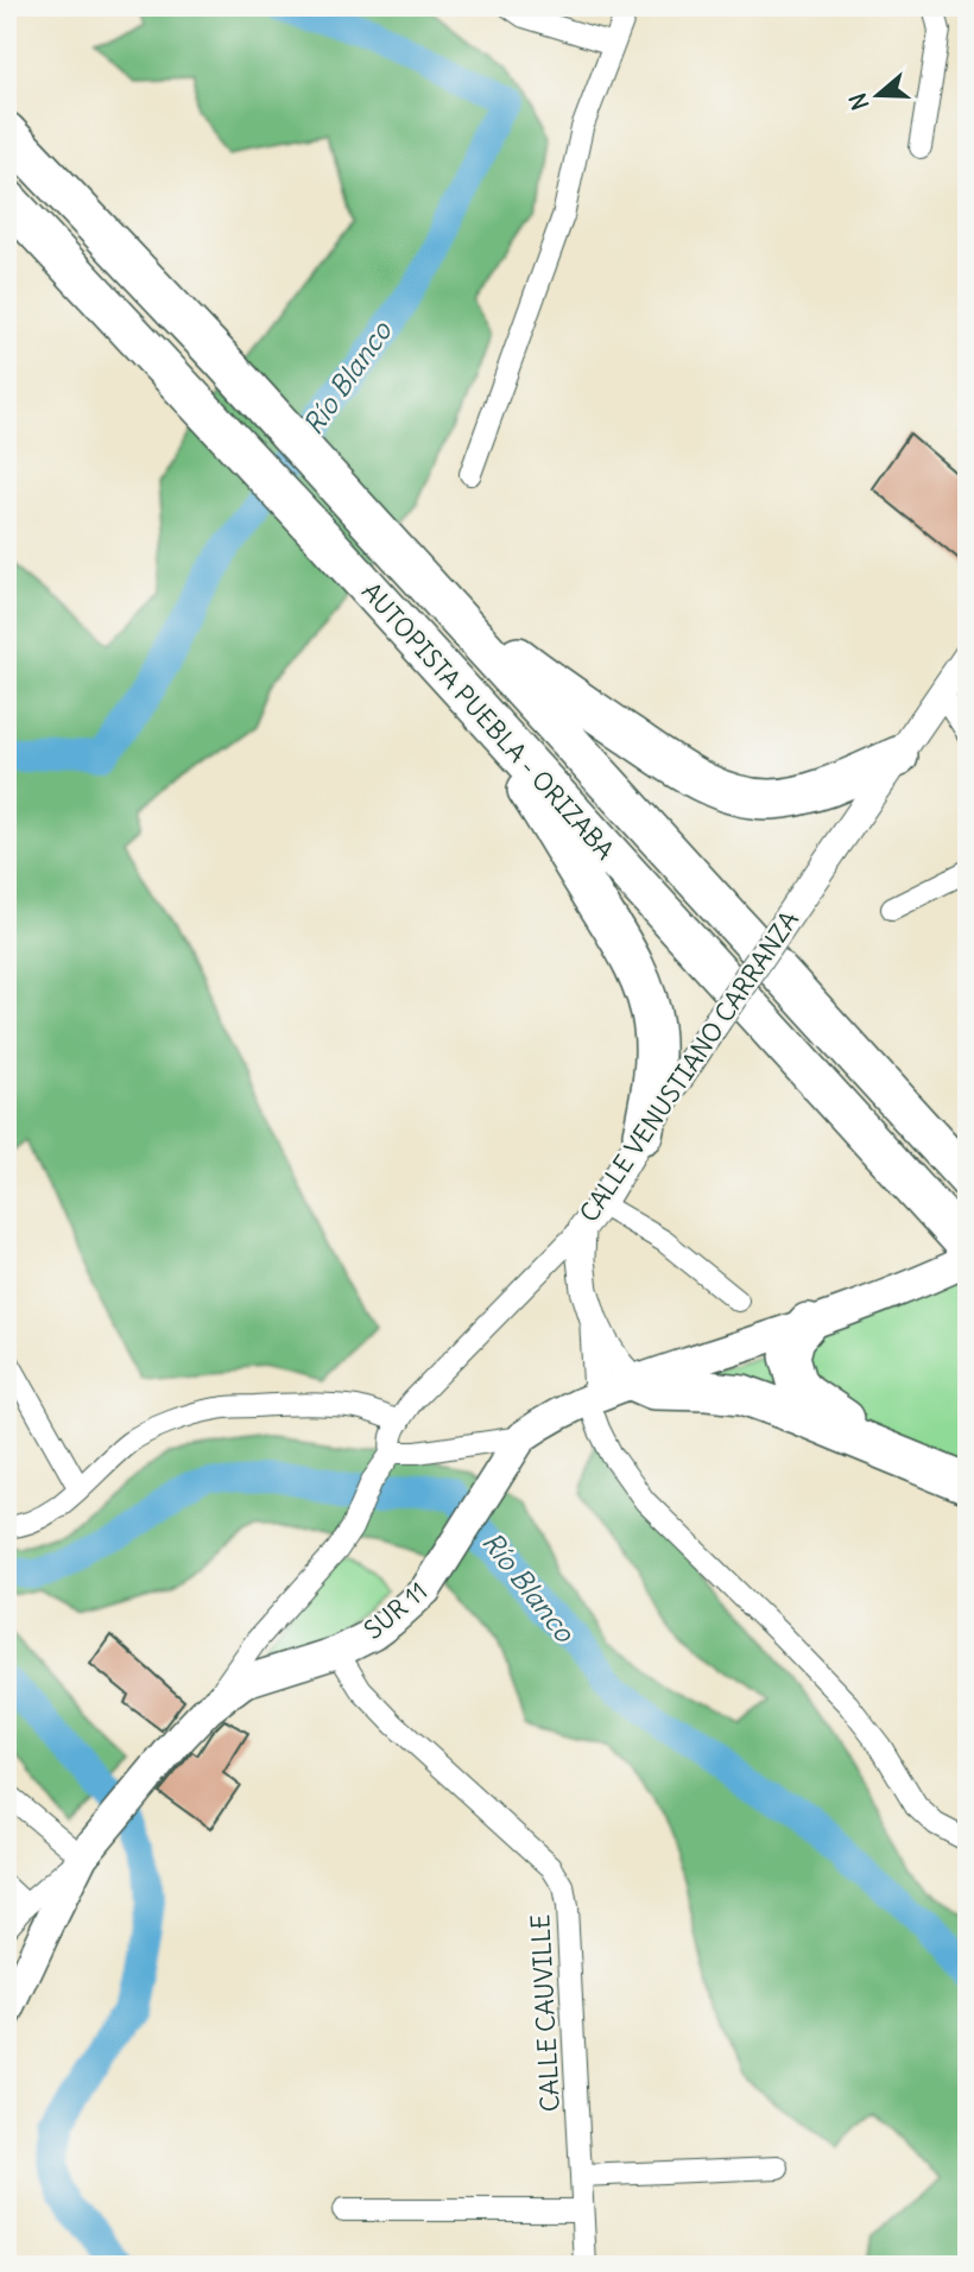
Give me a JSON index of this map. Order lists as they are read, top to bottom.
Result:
{
  "streets": {
    "highway": ["AUTOPISTA PUEBLA - ORIZABA"],
    "main road": ["SUR 11"],
    "street": ["CALLE VENUSTIANO CARRANZA", "CALLE CAUVILLE"]
  },
  "crossings": [
    ["CALLE VENUSTIANO CARRANZA", "SUR 11"],
    ["SUR 11", "CALLE CAUVILLE"]
  ],
  "water": ["Río Blanco"],
  "north": "left"
}
